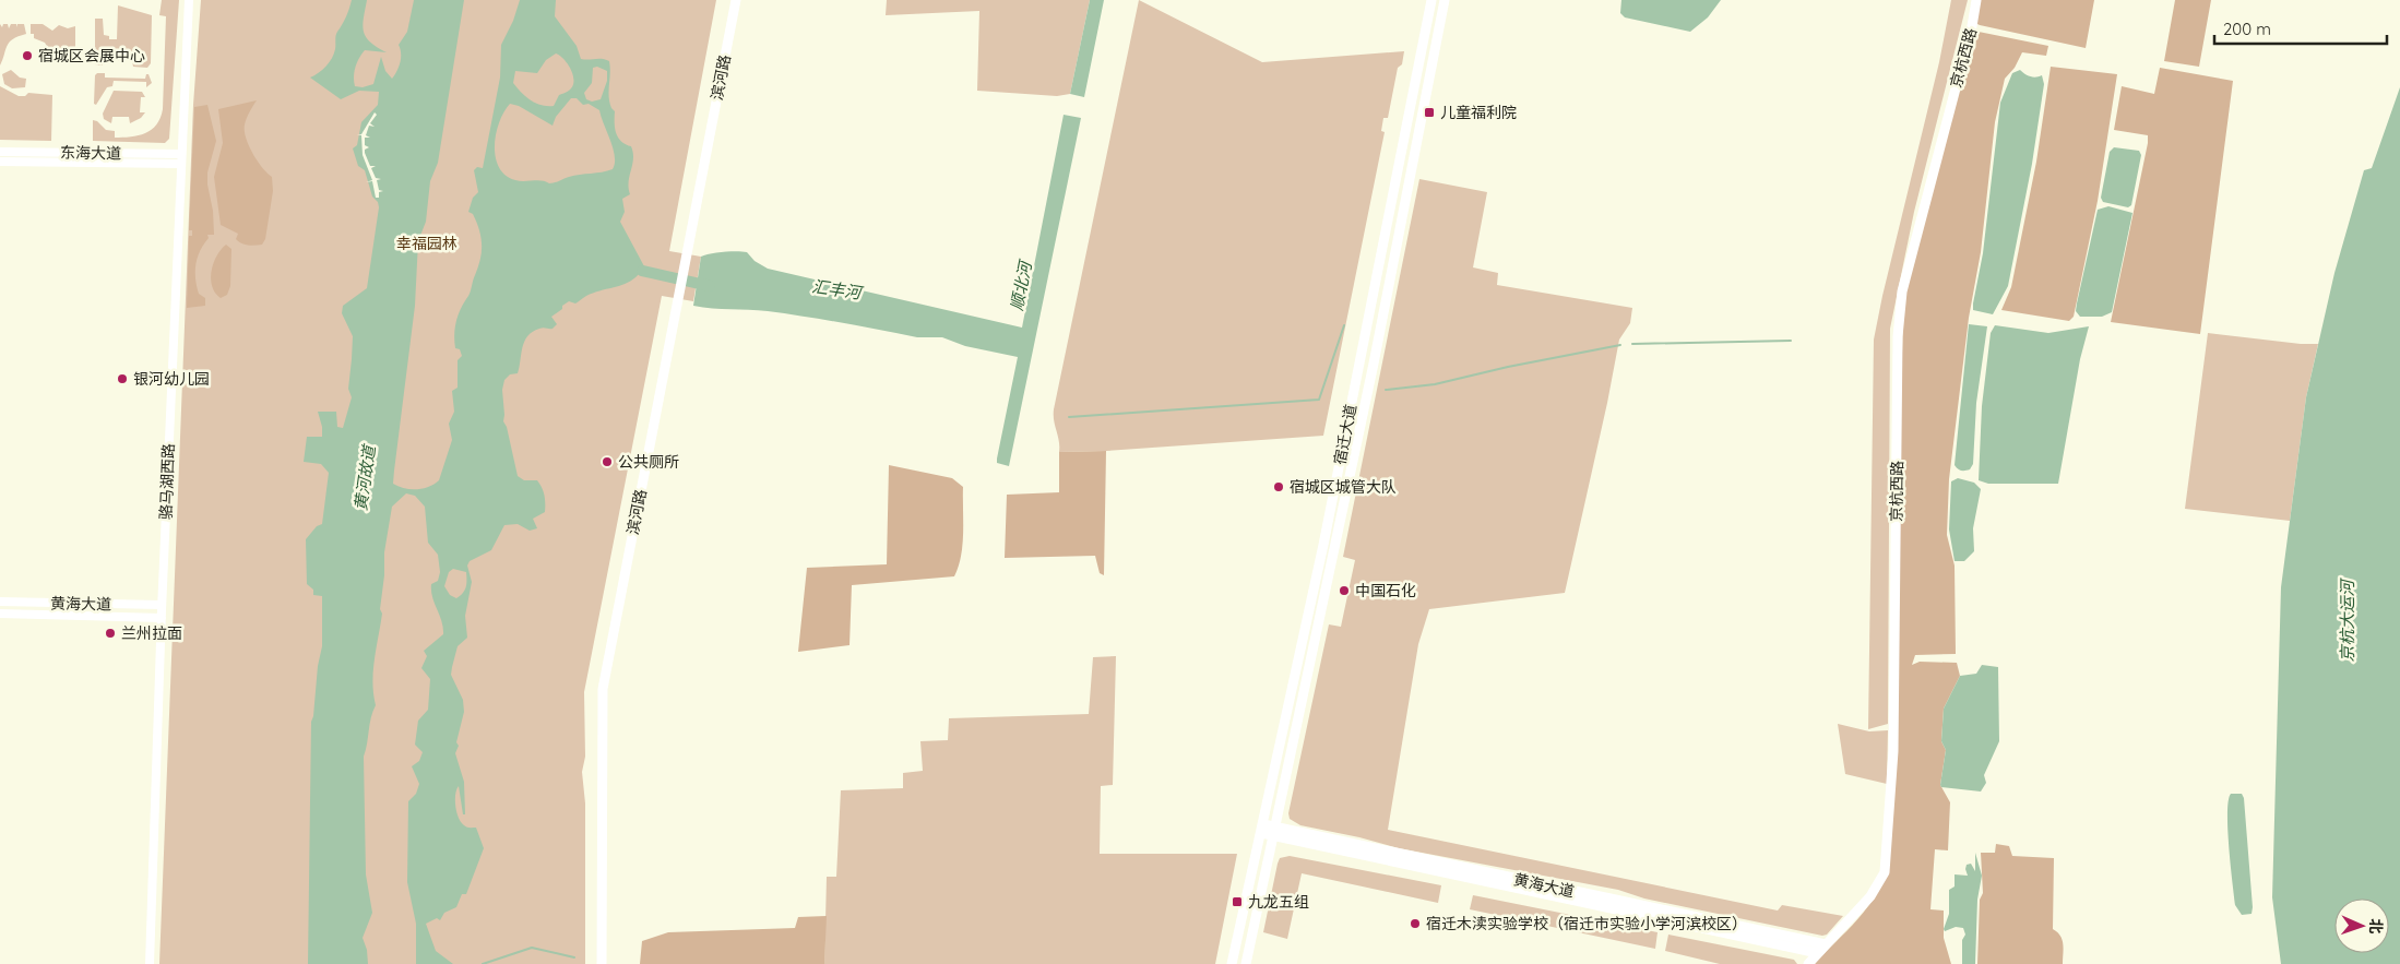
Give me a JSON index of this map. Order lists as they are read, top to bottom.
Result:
{
  "streets": {
    "main road": [
      "京杭西路",
      "滨河路",
      "宿迁大道",
      "黄海大道"
    ],
    "street": ["东海大道", "骆马湖西路"]
  },
  "crossings": [
    ["京杭西路", "黄海大道"],
    ["东海大道", "骆马湖西路"],
    ["宿迁大道", "黄海大道"],
    ["骆马湖西路", "黄海大道"]
  ],
  "water": [
    "顺北河",
    "汇丰河",
    "黄河故道",
    "京杭大运河"
  ],
  "parks": ["幸福园林"],
  "places": {
    "other": [
      "宿城区会展中心",
      "银河幼儿园",
      "公共厕所",
      "宿城区城管大队",
      "中国石化",
      "兰州拉面",
      "宿迁木渎实验学校（宿迁市实验小学河滨校区）"
    ],
    "transit": ["儿童福利院", "九龙五组"]
  },
  "scale_bar": "200 m",
  "north": "right"
}
